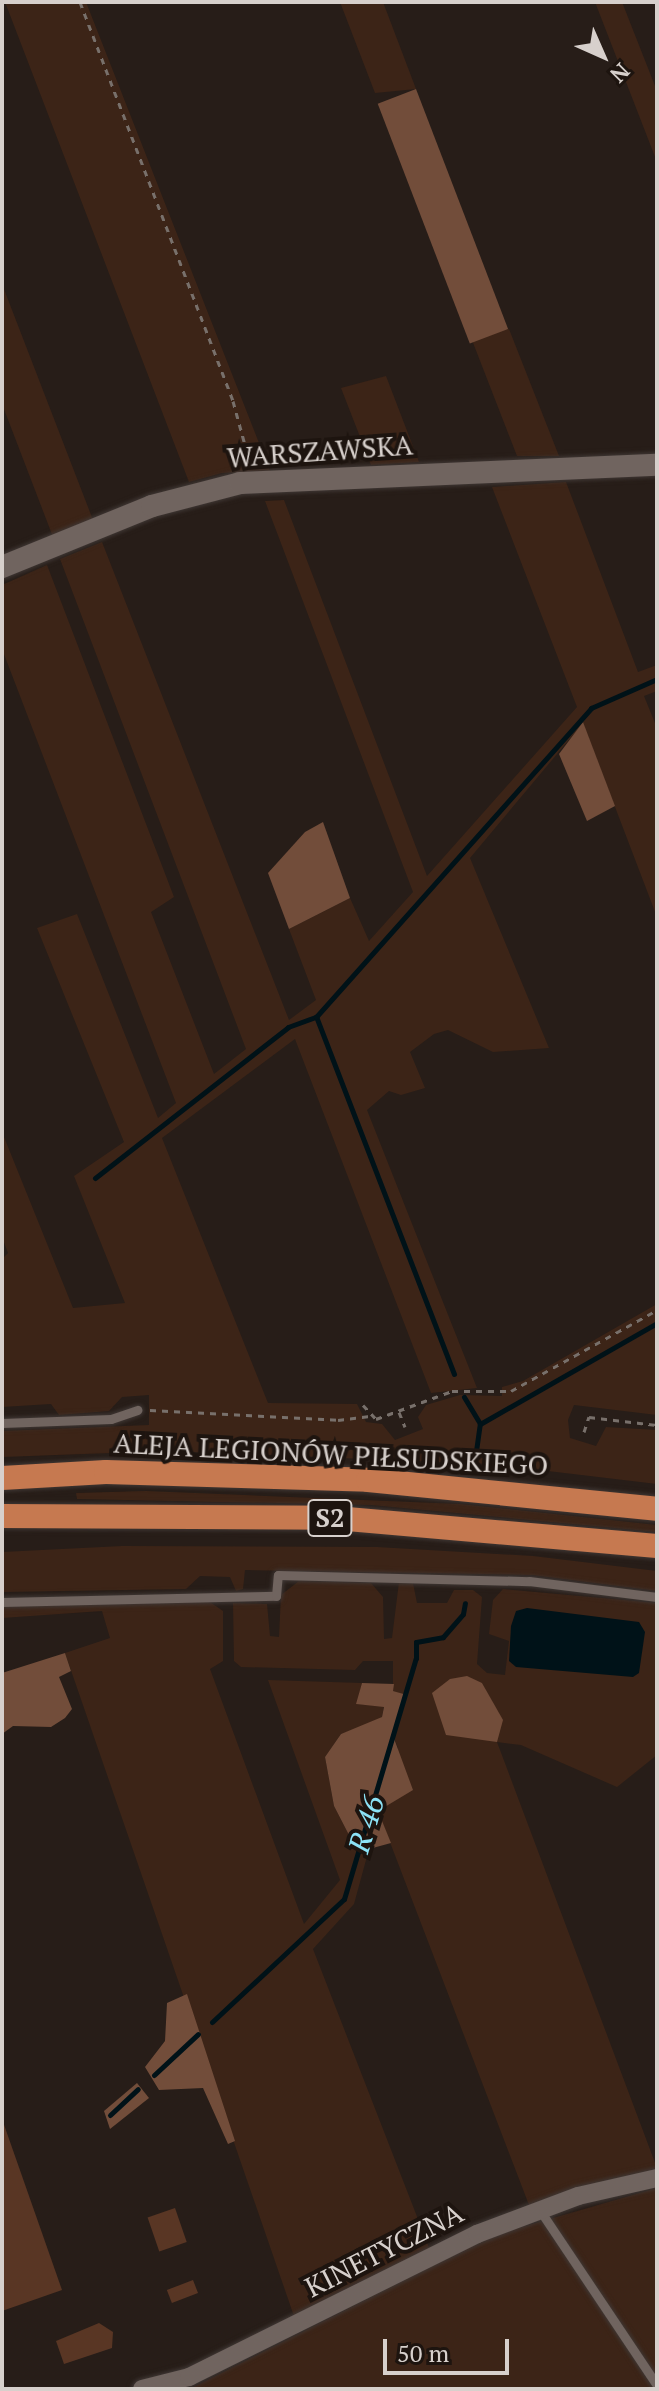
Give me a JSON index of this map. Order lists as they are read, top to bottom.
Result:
{
  "streets": {
    "highway": ["ALEJA LEGIONÓW PIŁSUDSKIEGO", "S2"],
    "street": ["WARSZAWSKA", "KINETYCZNA"]
  },
  "water": ["R 46"],
  "scale_bar": "50 m",
  "north": "bottom right"
}
